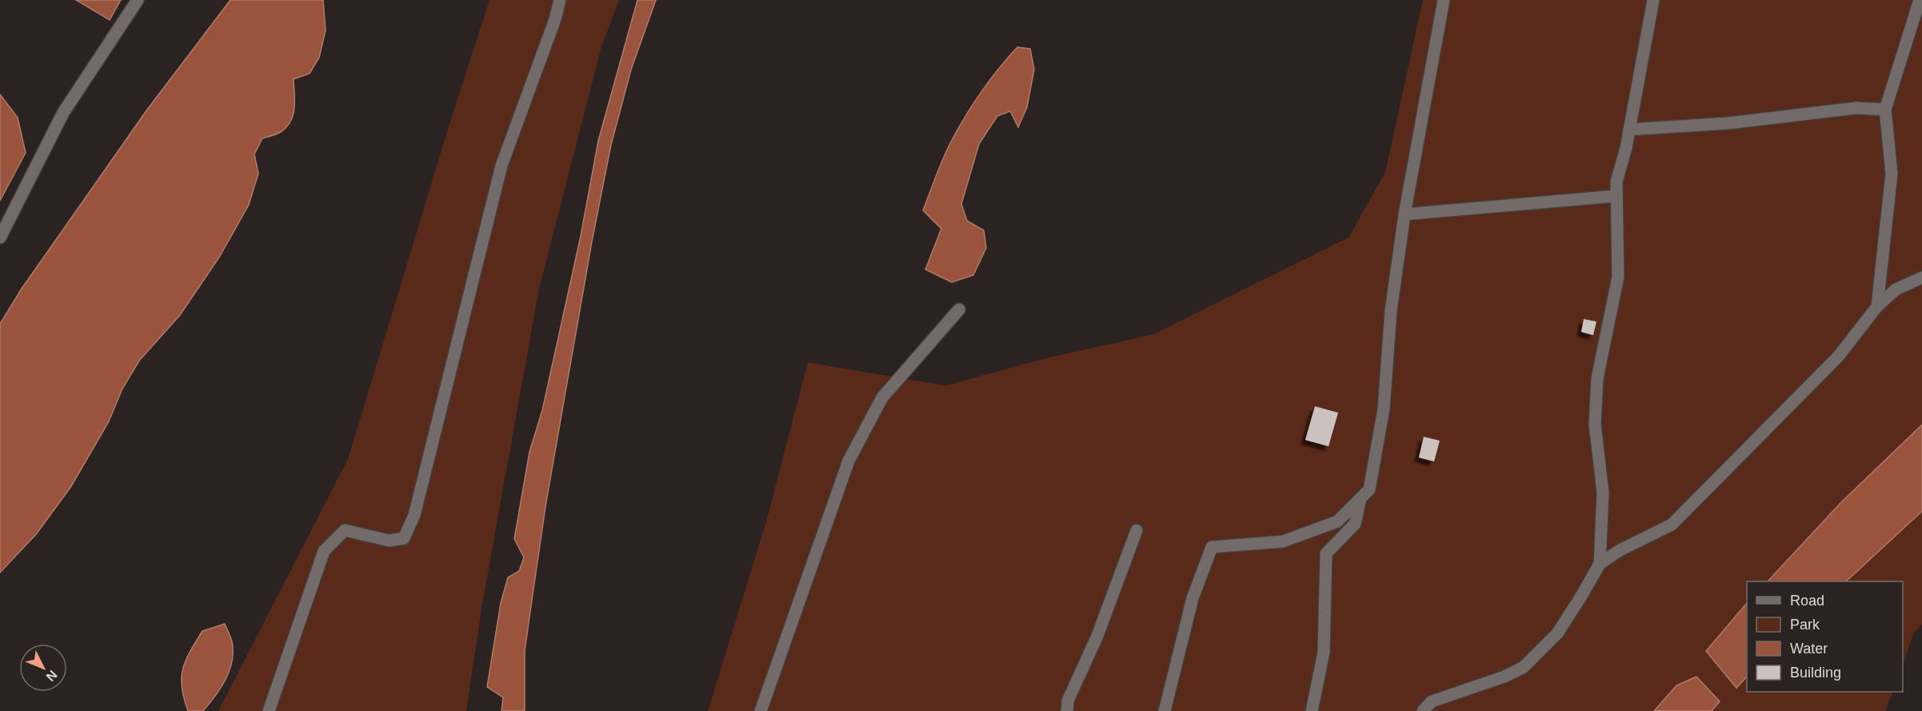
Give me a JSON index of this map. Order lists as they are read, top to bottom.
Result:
{
  "legend": [
    "Road",
    "Park",
    "Water",
    "Building"
  ],
  "north": "bottom right"
}
